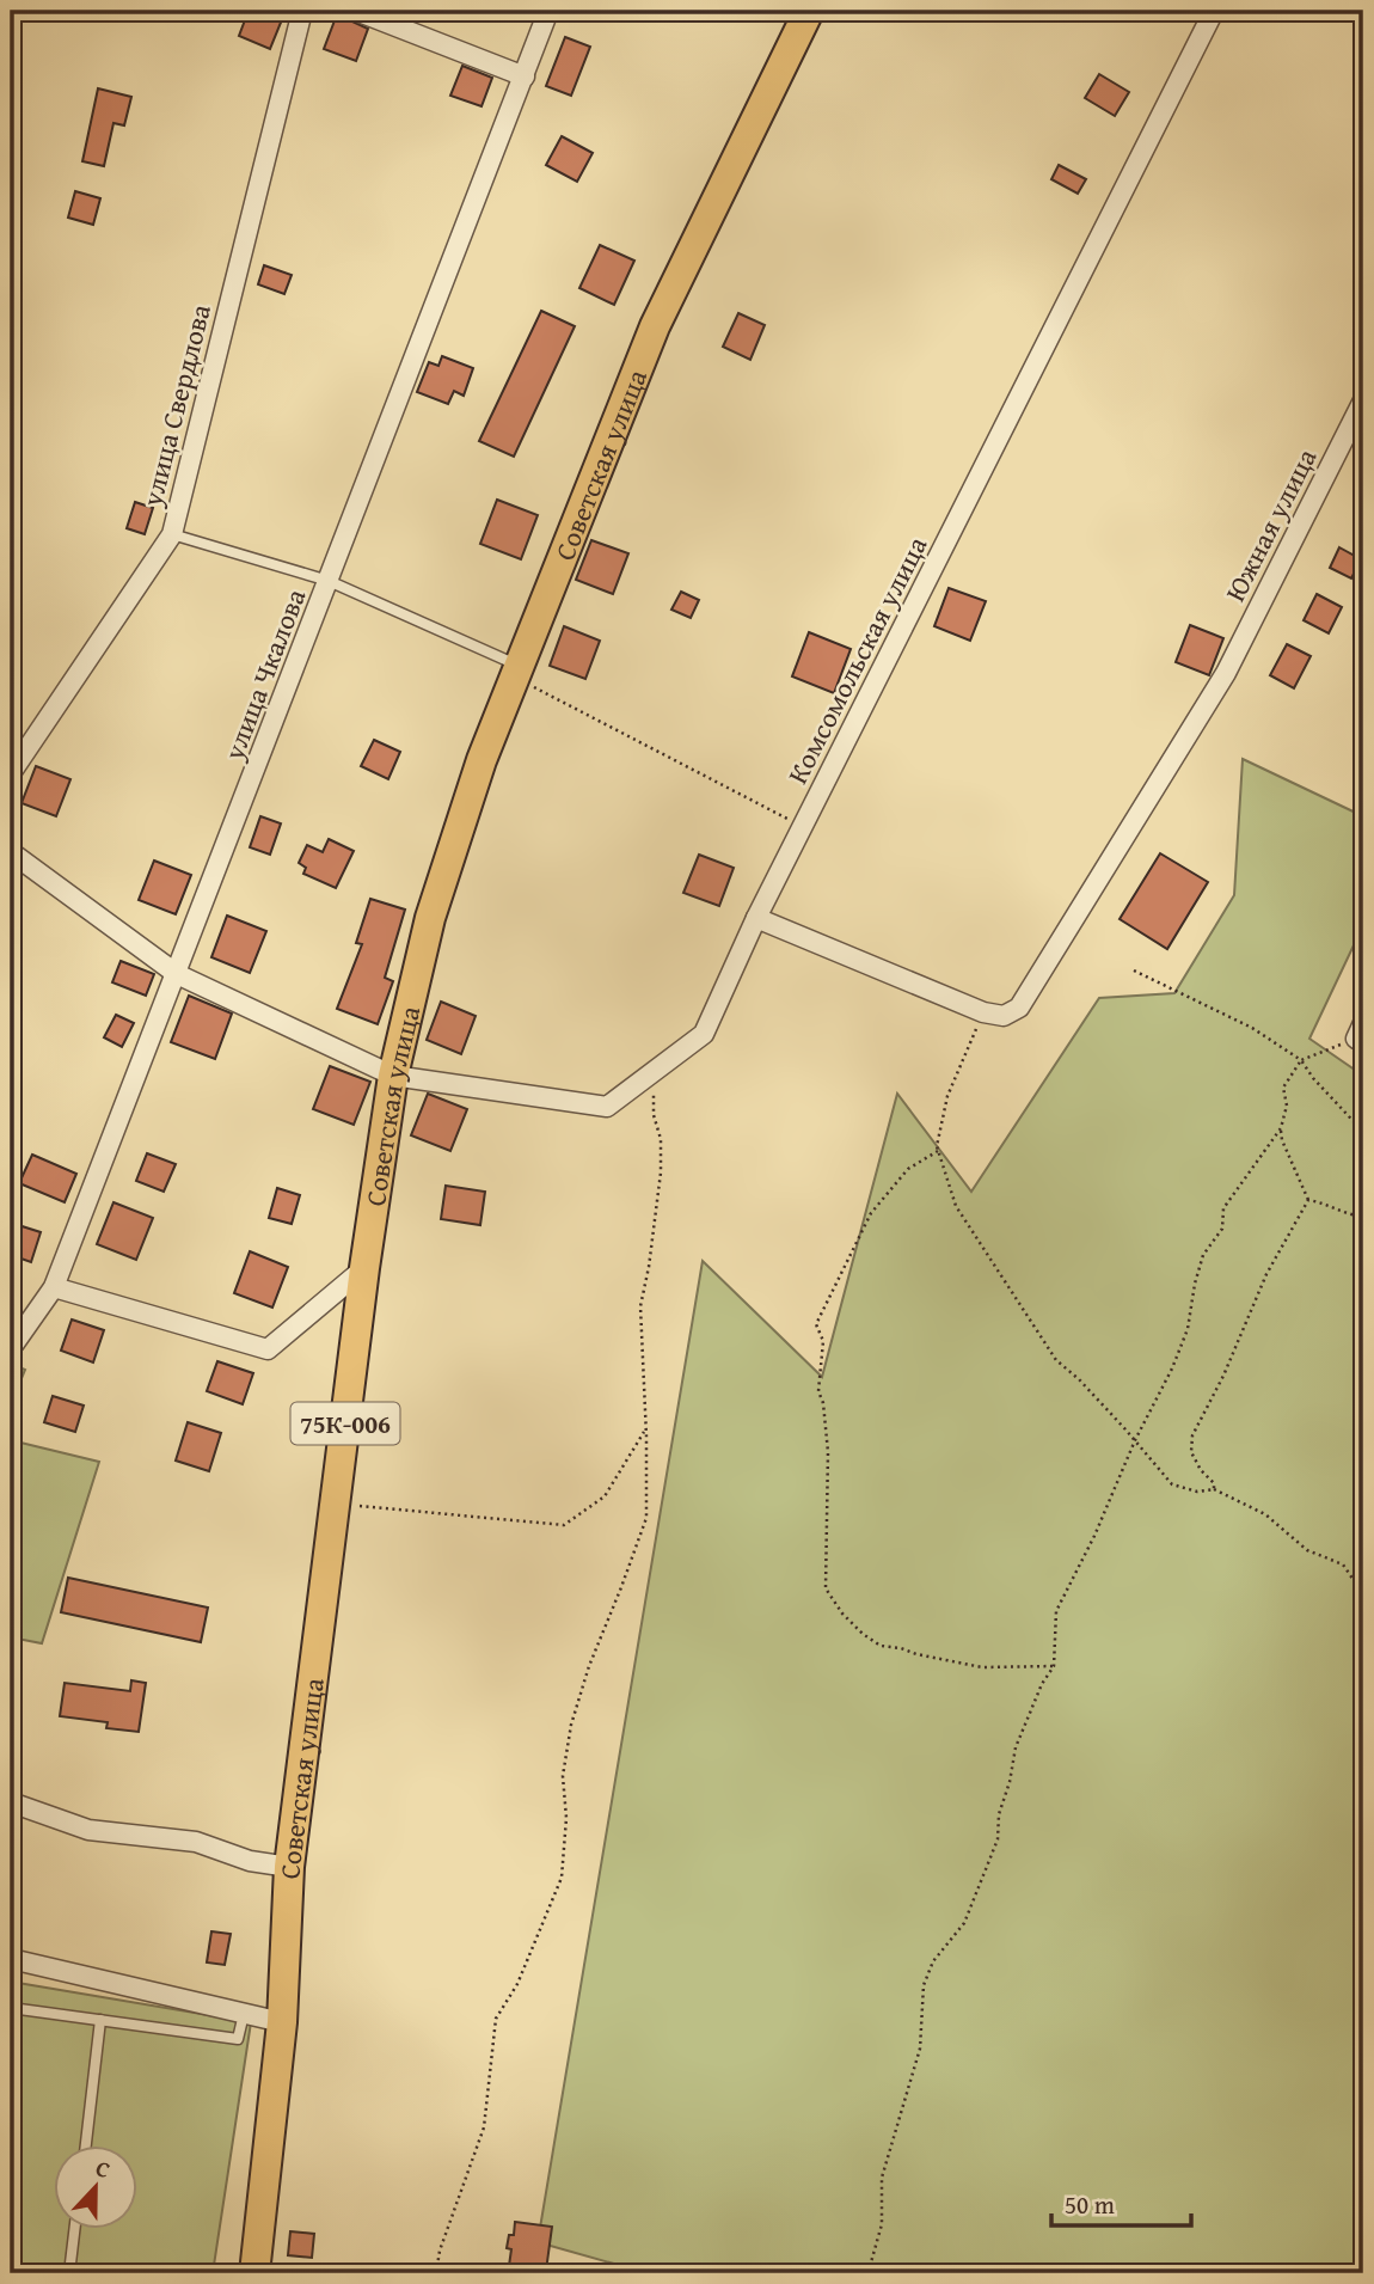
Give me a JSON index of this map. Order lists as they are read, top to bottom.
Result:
{
  "streets": {
    "main road": ["Советская улица", "75К-006"],
    "street": [
      "улица Свердлова",
      "Южная улица",
      "Комсомольская улица",
      "улица Чкалова"
    ]
  },
  "crossings": [
    ["Советская улица", "Комсомольская улица"],
    ["Комсомольская улица", "улица Чкалова"]
  ],
  "scale_bar": "50 m",
  "north": "top"
}
